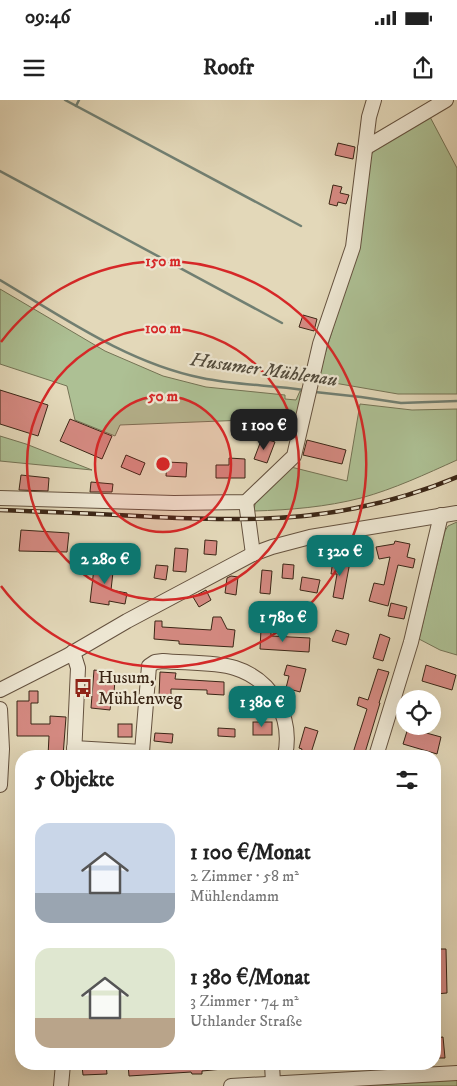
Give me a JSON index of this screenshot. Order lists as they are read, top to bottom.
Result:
{
  "water": ["Husumer Mühlenau"],
  "places": {
    "bus stop": ["Husum, Mühlenweg"]
  },
  "page": {
    "status": "09:46",
    "header": "Roofr",
    "price": [
      "1 100 €",
      "1 320 €",
      "2 280 €",
      "1 780 €",
      "1 380 €"
    ],
    "heading": "5 Objekte",
    "list": [
      {
        "name": "1 100 €/Monat",
        "note": "2 Zimmer · 58 m² · Mühlendamm"
      },
      {
        "name": "1 380 €/Monat",
        "note": "3 Zimmer · 74 m² · Uthlander Straße"
      }
    ]
  },
  "rings": ["150 m", "100 m", "50 m"]
}
